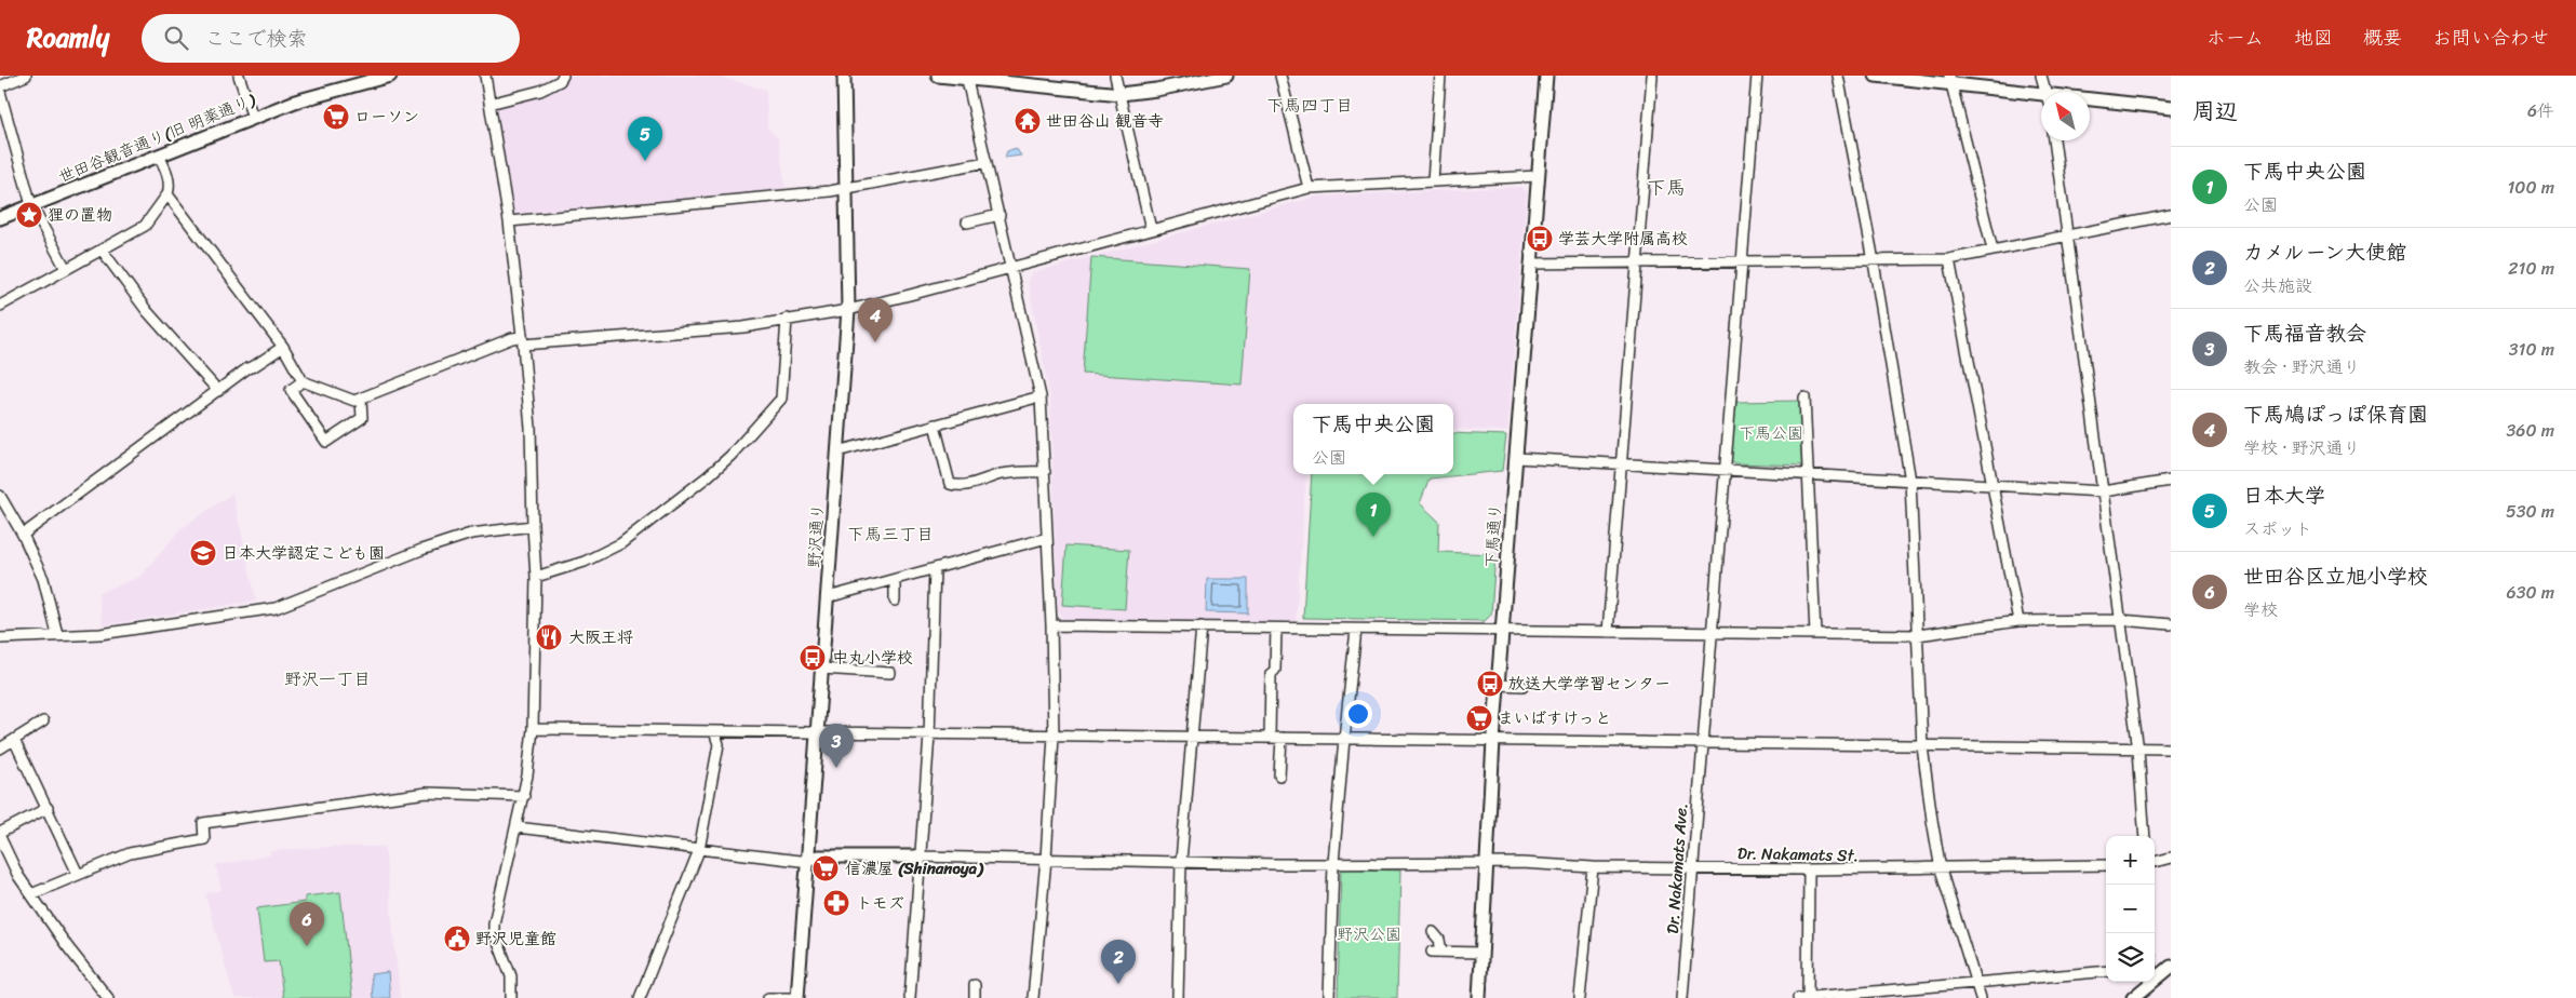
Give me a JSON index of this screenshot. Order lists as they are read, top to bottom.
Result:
{
  "streets": {
    "street": [
      "世田谷観音通り(旧 明薬通り)",
      "野沢通り",
      "下馬通り",
      "Dr. Nakamats St.",
      "Dr. Nakamats Ave."
    ]
  },
  "crossings": [
    ["下馬通り", "Dr. Nakamats St."],
    ["Dr. Nakamats St.", "Dr. Nakamats Ave."]
  ],
  "districts": [
    "下馬四丁目",
    "下馬",
    "下馬三丁目",
    "野沢一丁目"
  ],
  "parks": ["下馬公園", "野沢公園"],
  "places": {
    "supermarket": ["ローソン", "まいばすけっと", "信濃屋 (Shinanoya)"],
    "temple": ["世田谷山 観音寺"],
    "place": ["狸の置物"],
    "bus stop": ["学芸大学附属高校", "中丸小学校", "放送大学学習センター"],
    "school or university": ["日本大学認定こども園"],
    "restaurant": ["大阪王将"],
    "pharmacy": ["トモズ"],
    "public building": ["野沢児童館"]
  },
  "north": "top left",
  "page": {
    "header": "Roamly",
    "search": "ここで検索",
    "nav": [
      "ホーム",
      "地図",
      "概要",
      "お問い合わせ"
    ],
    "heading": ["周辺", "6件"],
    "pins": [
      "5",
      "4",
      "1",
      "3",
      "6",
      "2"
    ],
    "list": [
      {
        "mark": "1",
        "name": "下馬中央公園",
        "note": "公園",
        "value": "100 m"
      },
      {
        "mark": "2",
        "name": "カメルーン大使館",
        "note": "公共施設",
        "value": "210 m"
      },
      {
        "mark": "3",
        "name": "下馬福音教会",
        "note": "教会 · 野沢通り",
        "value": "310 m"
      },
      {
        "mark": "4",
        "name": "下馬鳩ぽっぽ保育園",
        "note": "学校 · 野沢通り",
        "value": "360 m"
      },
      {
        "mark": "5",
        "name": "日本大学",
        "note": "スポット",
        "value": "530 m"
      },
      {
        "mark": "6",
        "name": "世田谷区立旭小学校",
        "note": "学校",
        "value": "630 m"
      }
    ],
    "popup": ["下馬中央公園", "公園"],
    "map_buttons": ["+", "−"]
  }
}
